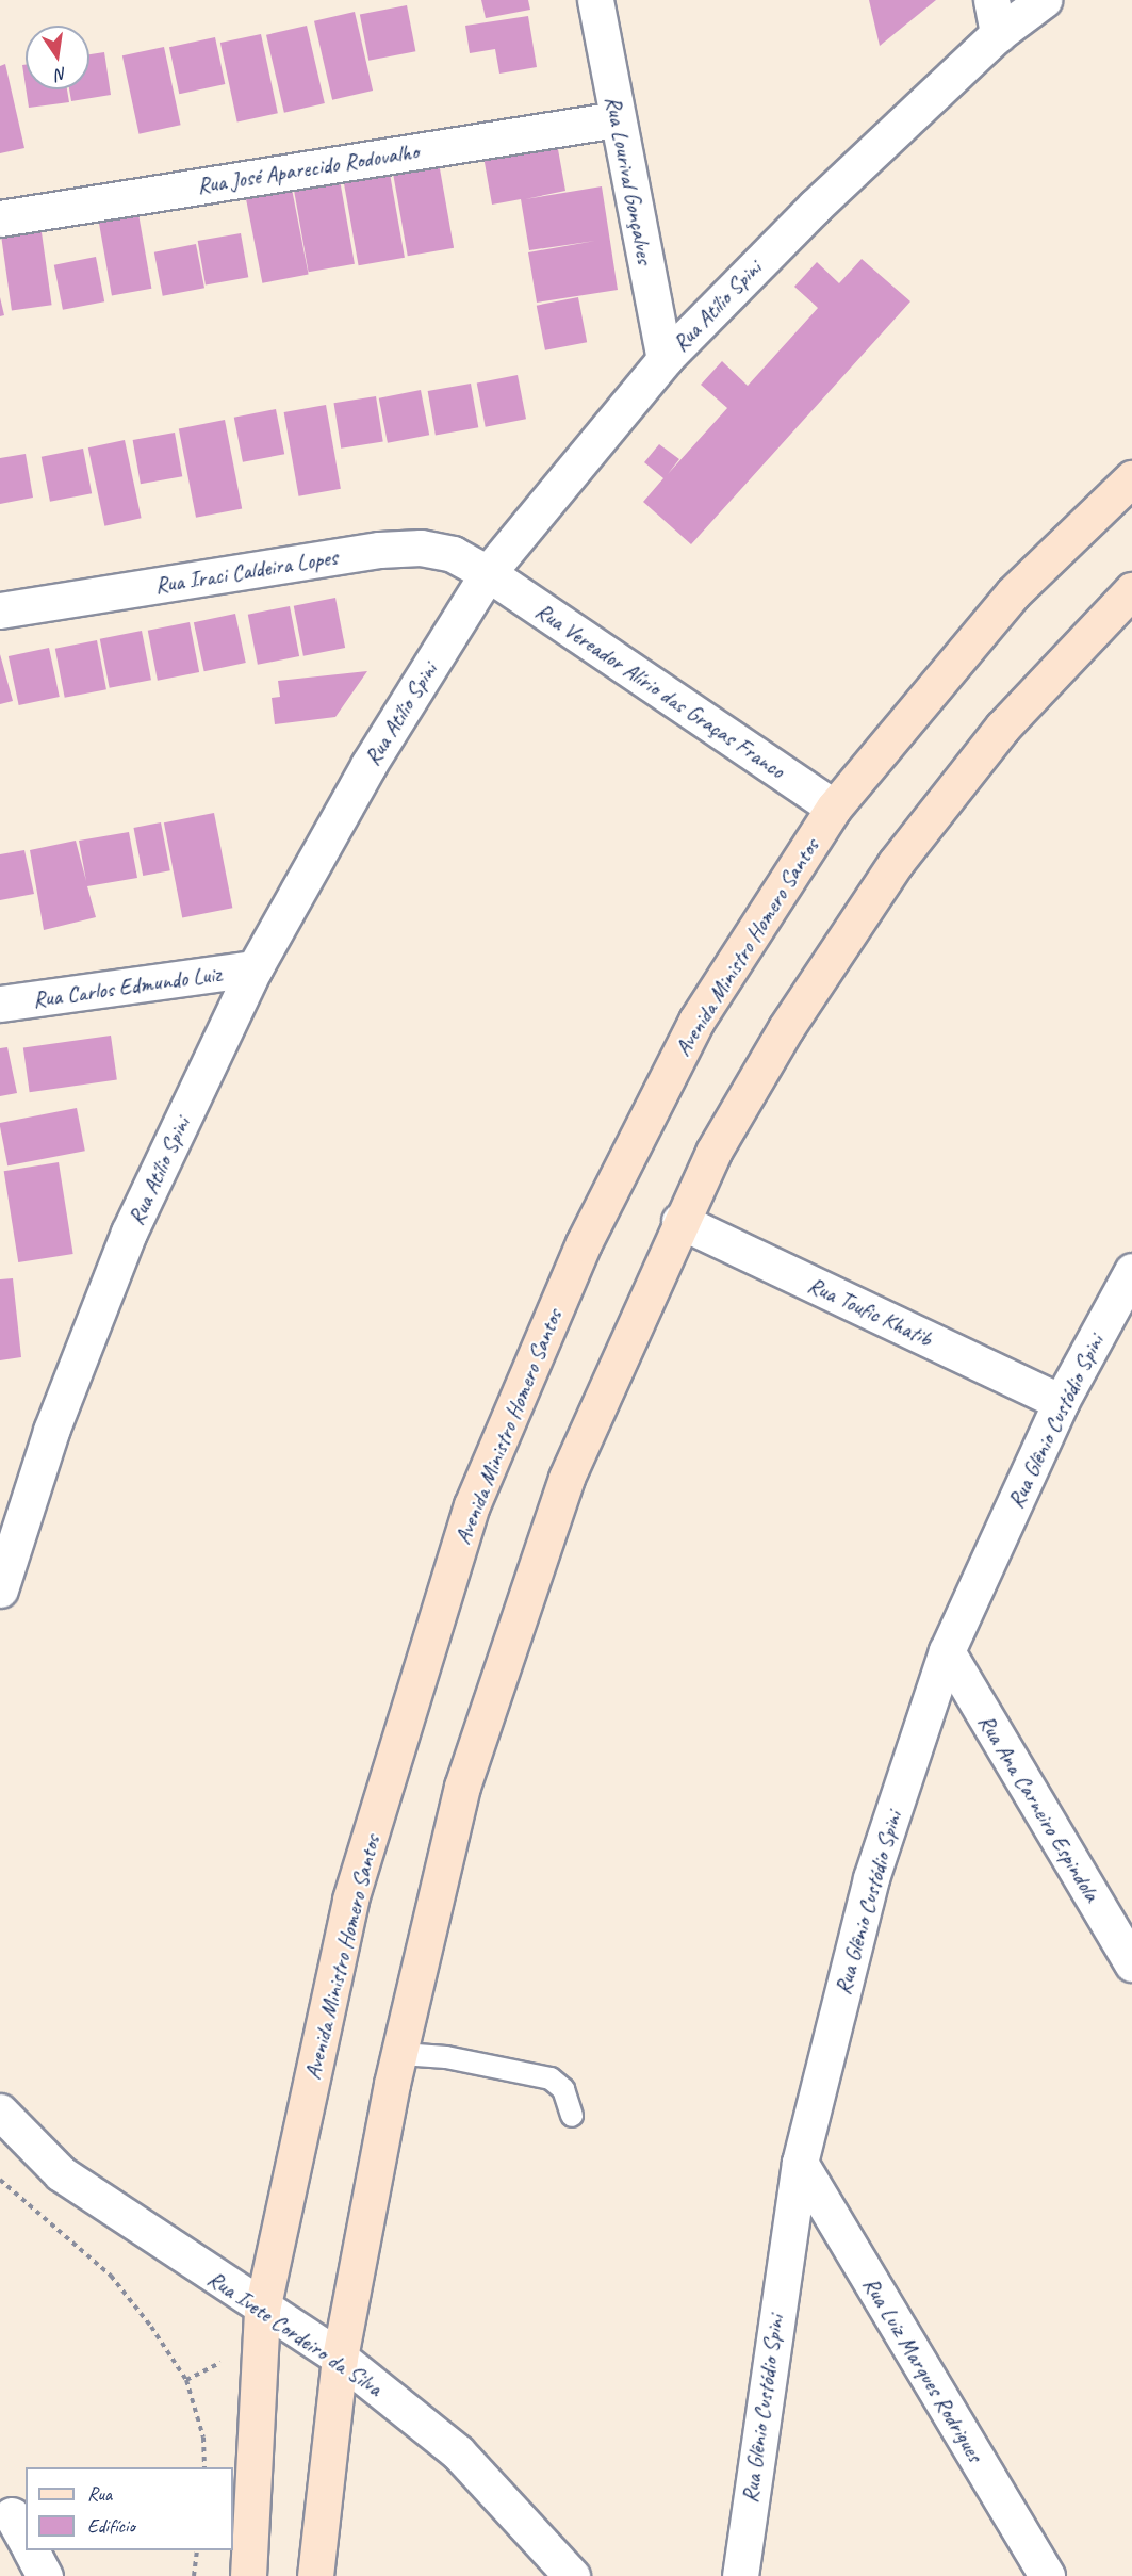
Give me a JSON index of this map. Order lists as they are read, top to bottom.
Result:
{
  "streets": {
    "street": [
      "Rua José Aparecido Rodovalho",
      "Rua Lourival Gonçalves",
      "Rua Atílio Spini",
      "Rua Iraci Caldeira Lopes",
      "Rua Vereador Alírio das Graças Franco",
      "Avenida Ministro Homero Santos",
      "Rua Carlos Edmundo Luiz",
      "Rua Toufic Khatib",
      "Rua Glênio Custódio Spini",
      "Rua Ana Carneiro Espindola",
      "Rua Ivete Cordeiro da Silva",
      "Rua Luiz Marques Rodrigues"
    ]
  },
  "crossings": [
    ["Rua José Aparecido Rodovalho", "Rua Lourival Gonçalves"],
    ["Rua Lourival Gonçalves", "Rua Atílio Spini"],
    ["Rua Atílio Spini", "Rua Iraci Caldeira Lopes"],
    ["Rua Atílio Spini", "Rua Vereador Alírio das Graças Franco"],
    ["Rua Atílio Spini", "Rua Carlos Edmundo Luiz"],
    ["Rua Iraci Caldeira Lopes", "Rua Vereador Alírio das Graças Franco"],
    ["Rua Vereador Alírio das Graças Franco", "Avenida Ministro Homero Santos"],
    ["Avenida Ministro Homero Santos", "Rua Ivete Cordeiro da Silva"],
    ["Rua Toufic Khatib", "Rua Glênio Custódio Spini"],
    ["Rua Glênio Custódio Spini", "Rua Ana Carneiro Espindola"],
    ["Rua Glênio Custódio Spini", "Rua Luiz Marques Rodrigues"]
  ],
  "legend": ["Rua", "Edifício"],
  "north": "bottom"
}
